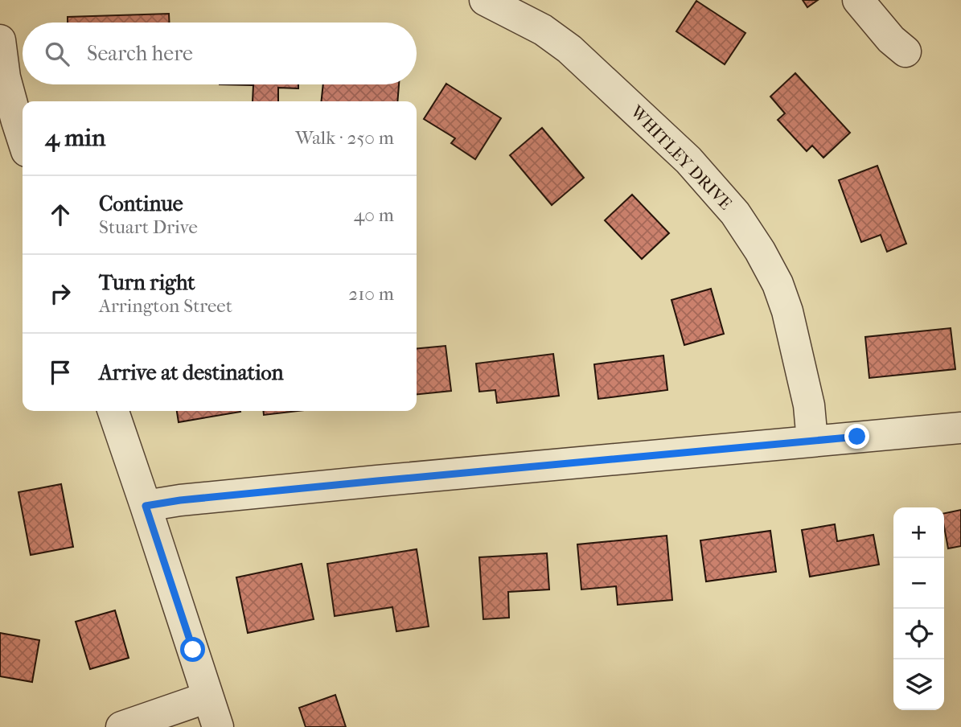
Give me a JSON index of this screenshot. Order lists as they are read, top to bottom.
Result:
{
  "streets": {
    "street": ["WHITLEY DRIVE"]
  },
  "page": {
    "search": "Search here",
    "heading": ["4 min", "Walk · 250 m"],
    "list": [
      ["Continue", "Stuart Drive", "40 m"],
      ["Turn right", "Arrington Street", "210 m"],
      "Arrive at destination"
    ],
    "map_buttons": ["+", "−"]
  }
}
